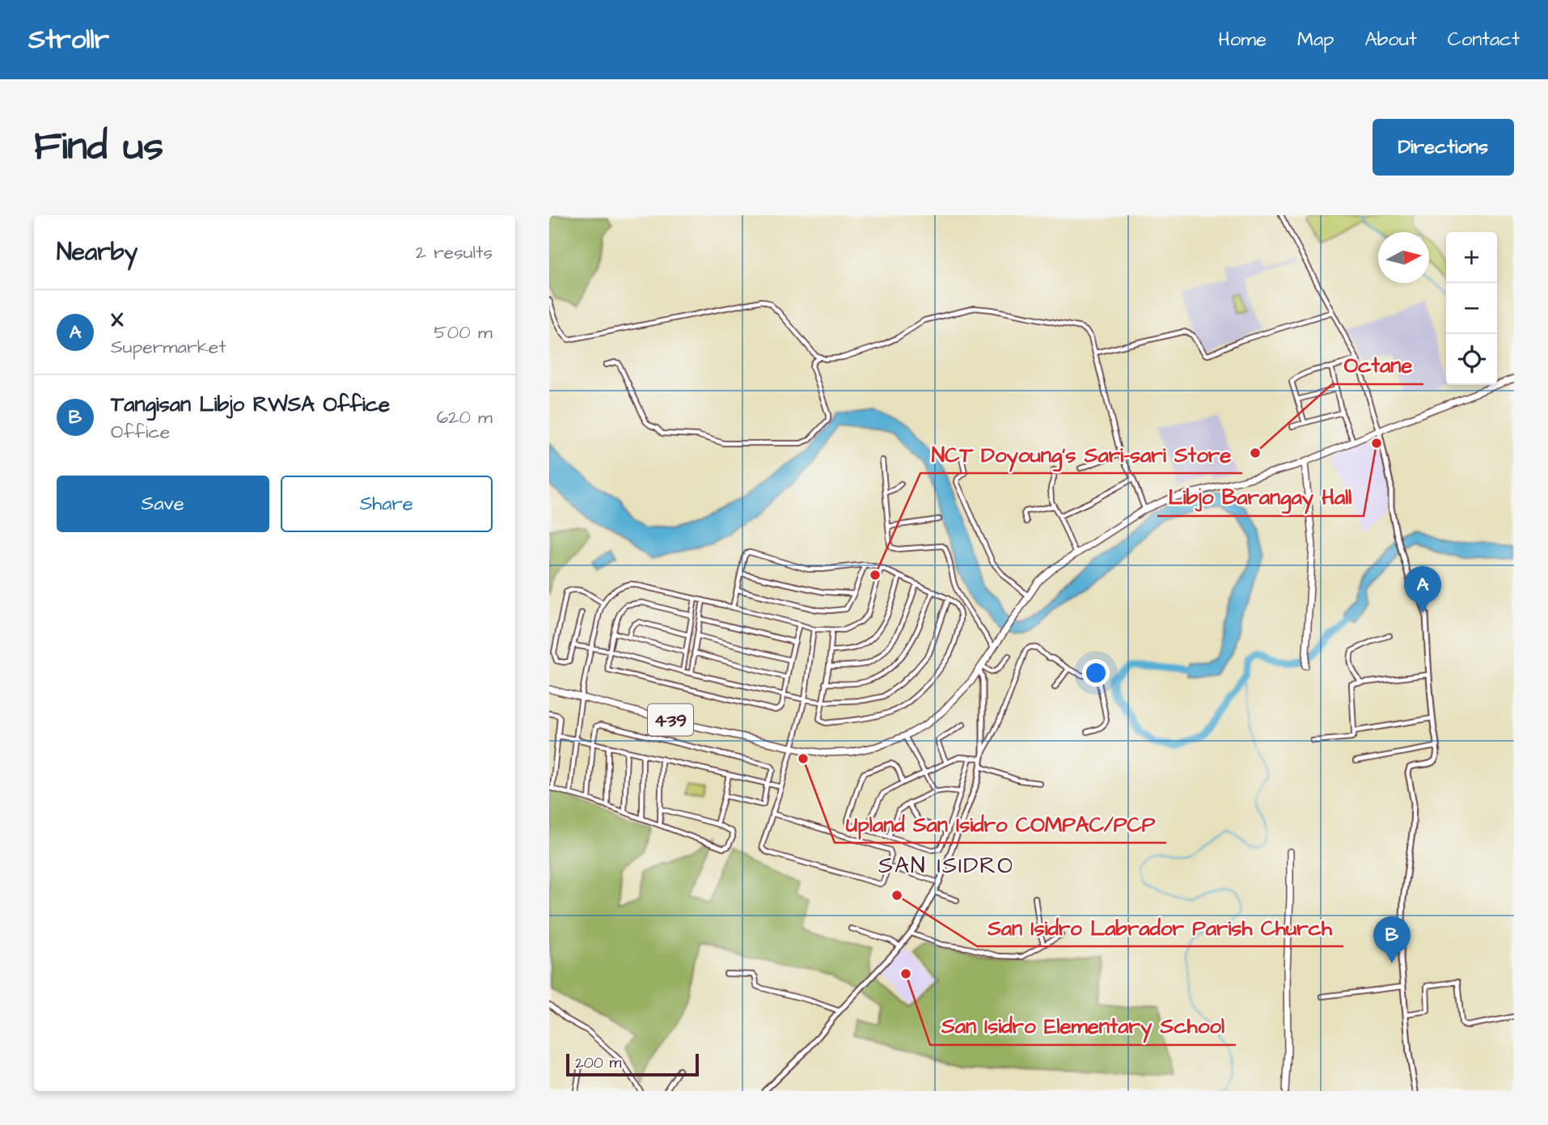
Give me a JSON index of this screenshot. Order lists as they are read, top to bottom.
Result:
{
  "streets": {
    "main road": ["439"]
  },
  "districts": ["SAN ISIDRO"],
  "places": [
    "Libjo Barangay Hall",
    "Octane",
    "NCT Doyoung's Sari-sari Store",
    "Upland San Isidro COMPAC/PCP",
    "San Isidro Labrador Parish Church",
    "San Isidro Elementary School"
  ],
  "scale_bar": "200 m",
  "north": "right",
  "page": {
    "header": "Strollr",
    "nav": [
      "Home",
      "Map",
      "About",
      "Contact"
    ],
    "buttons": [
      "Directions",
      ["Save", "Share"]
    ],
    "title": "Find us",
    "heading": ["Nearby", "2 results"],
    "map_buttons": ["+", "−"],
    "list": [
      {
        "mark": "A",
        "name": "X",
        "note": "Supermarket",
        "value": "500 m"
      },
      {
        "mark": "B",
        "name": "Tangisan Libjo RWSA Office",
        "note": "Office",
        "value": "620 m"
      }
    ],
    "pins": ["A", "B"],
    "scale": "200 m"
  }
}
